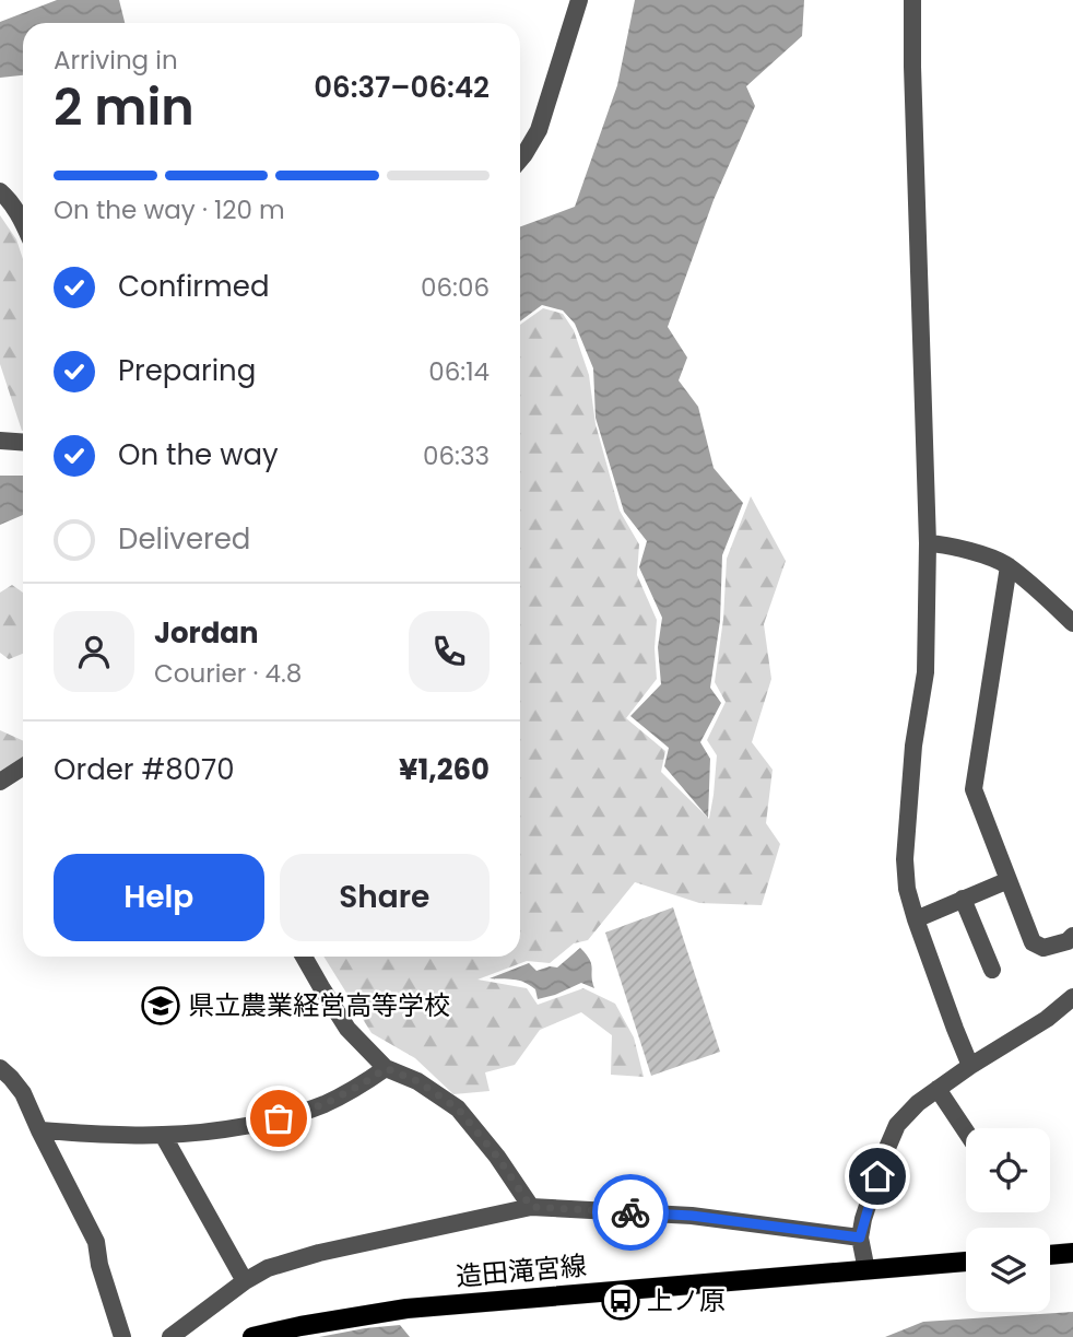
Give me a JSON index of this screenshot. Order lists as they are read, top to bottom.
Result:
{
  "streets": {
    "main road": ["造田滝宮線"]
  },
  "places": {
    "school or university": ["県立農業経営高等学校"],
    "bus stop": ["上ノ原"]
  },
  "page": {
    "heading": ["2 min", "Arriving in", "06:37–06:42"],
    "panel": [
      "Jordan",
      "Courier · 4.8",
      "Order #8070",
      "¥1,260"
    ],
    "bar": "On the way · 120 m",
    "list": [
      ["Confirmed", "06:06"],
      ["Preparing", "06:14"],
      ["On the way", "06:33"],
      "Delivered"
    ],
    "buttons": ["Help", "Share"]
  }
}
